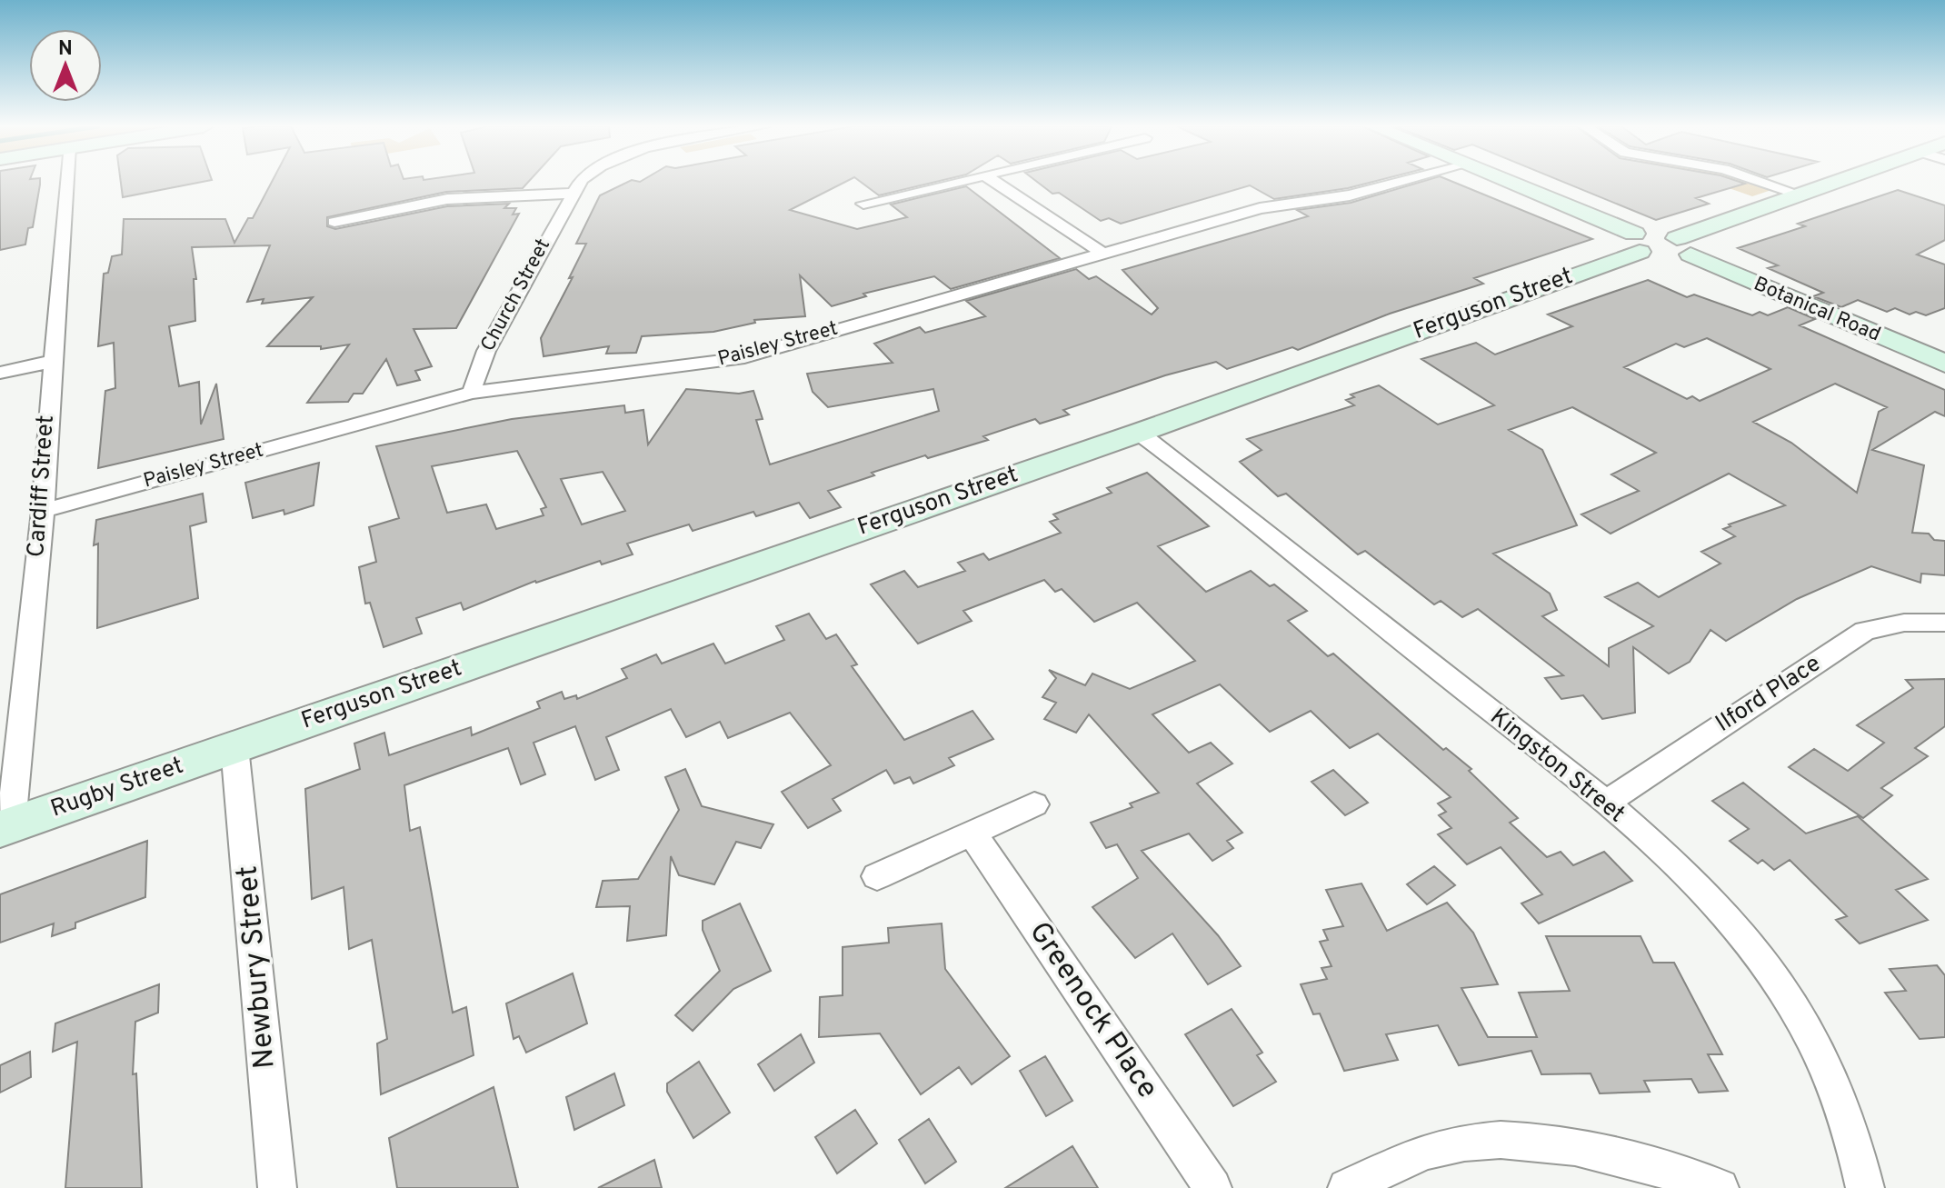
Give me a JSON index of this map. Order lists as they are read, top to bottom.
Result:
{
  "streets": {
    "street": [
      "Church Street",
      "Ferguson Street",
      "Botanical Road",
      "Paisley Street",
      "Cardiff Street",
      "Ilford Place",
      "Kingston Street",
      "Rugby Street",
      "Newbury Street",
      "Greenock Place"
    ]
  },
  "crossings": [
    ["Church Street", "Paisley Street"],
    ["Ferguson Street", "Botanical Road"],
    ["Ferguson Street", "Kingston Street"],
    ["Ferguson Street", "Rugby Street"],
    ["Ferguson Street", "Newbury Street"],
    ["Paisley Street", "Cardiff Street"],
    ["Cardiff Street", "Rugby Street"],
    ["Ilford Place", "Kingston Street"],
    ["Rugby Street", "Newbury Street"]
  ],
  "north": "top"
}
